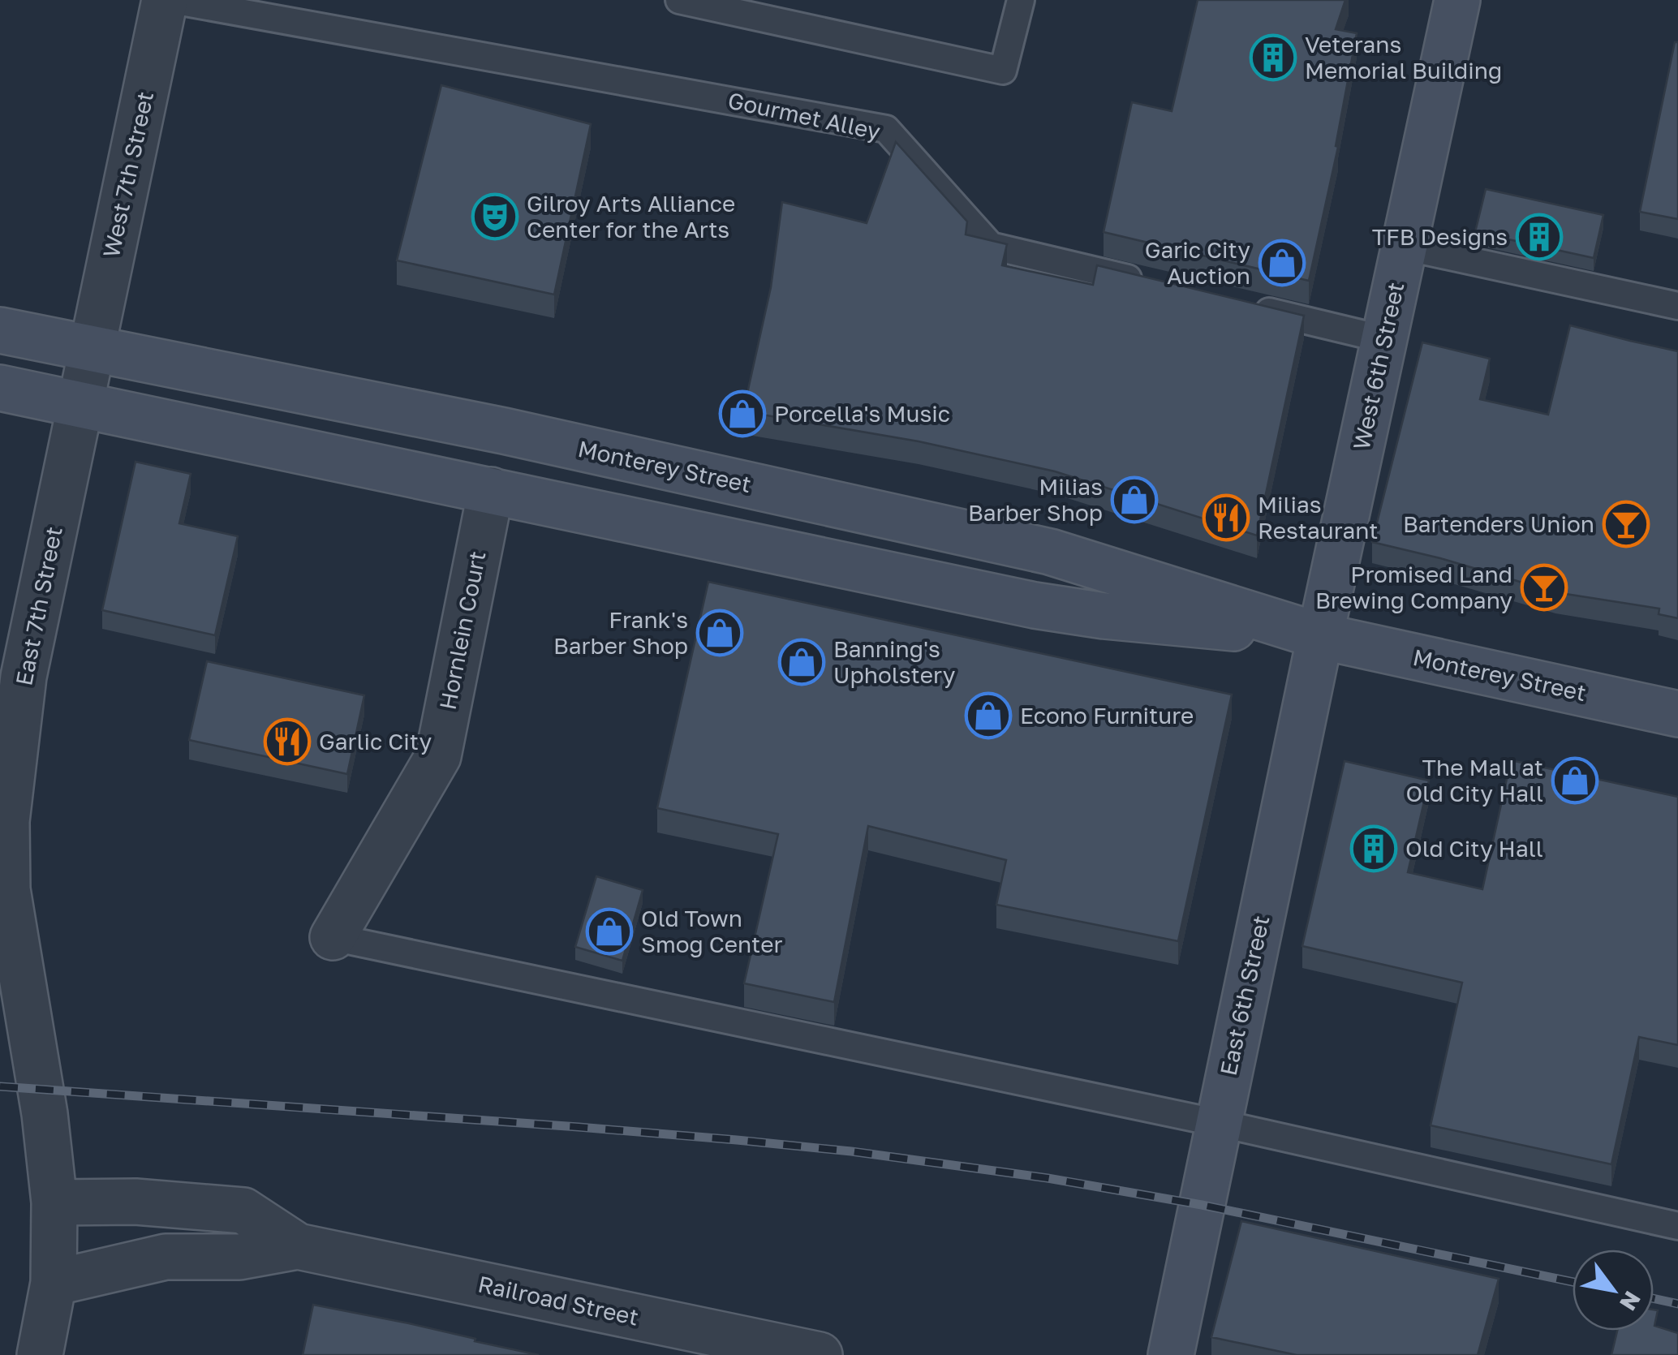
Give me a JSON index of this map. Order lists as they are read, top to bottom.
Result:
{
  "streets": {
    "main road": ["West 6th Street", "Monterey Street", "East 6th Street"],
    "street": [
      "West 7th Street",
      "East 7th Street",
      "Hornlein Court",
      "Railroad Street"
    ],
    "lane": ["Gourmet Alley"]
  },
  "crossings": [
    ["West 7th Street", "Monterey Street"],
    ["West 7th Street", "East 7th Street"],
    ["West 6th Street", "Monterey Street"],
    ["West 6th Street", "East 6th Street"],
    ["Monterey Street", "East 7th Street"],
    ["Monterey Street", "Hornlein Court"],
    ["Monterey Street", "East 6th Street"],
    ["East 7th Street", "Railroad Street"]
  ],
  "places": {
    "building": ["Veterans Memorial Building", "TFB Designs", "Old City Hall"],
    "theatre": ["Gilroy Arts Alliance Center for the Arts"],
    "shop": [
      "Garic City Auction",
      "Porcella's Music",
      "Milias Barber Shop",
      "Frank's Barber Shop",
      "Banning's Upholstery",
      "Econo Furniture",
      "The Mall at Old City Hall",
      "Old Town Smog Center"
    ],
    "restaurant": ["Milias Restaurant", "Garlic City"],
    "bar": ["Bartenders Union", "Promised Land Brewing Company"]
  },
  "north": "bottom right"
}
